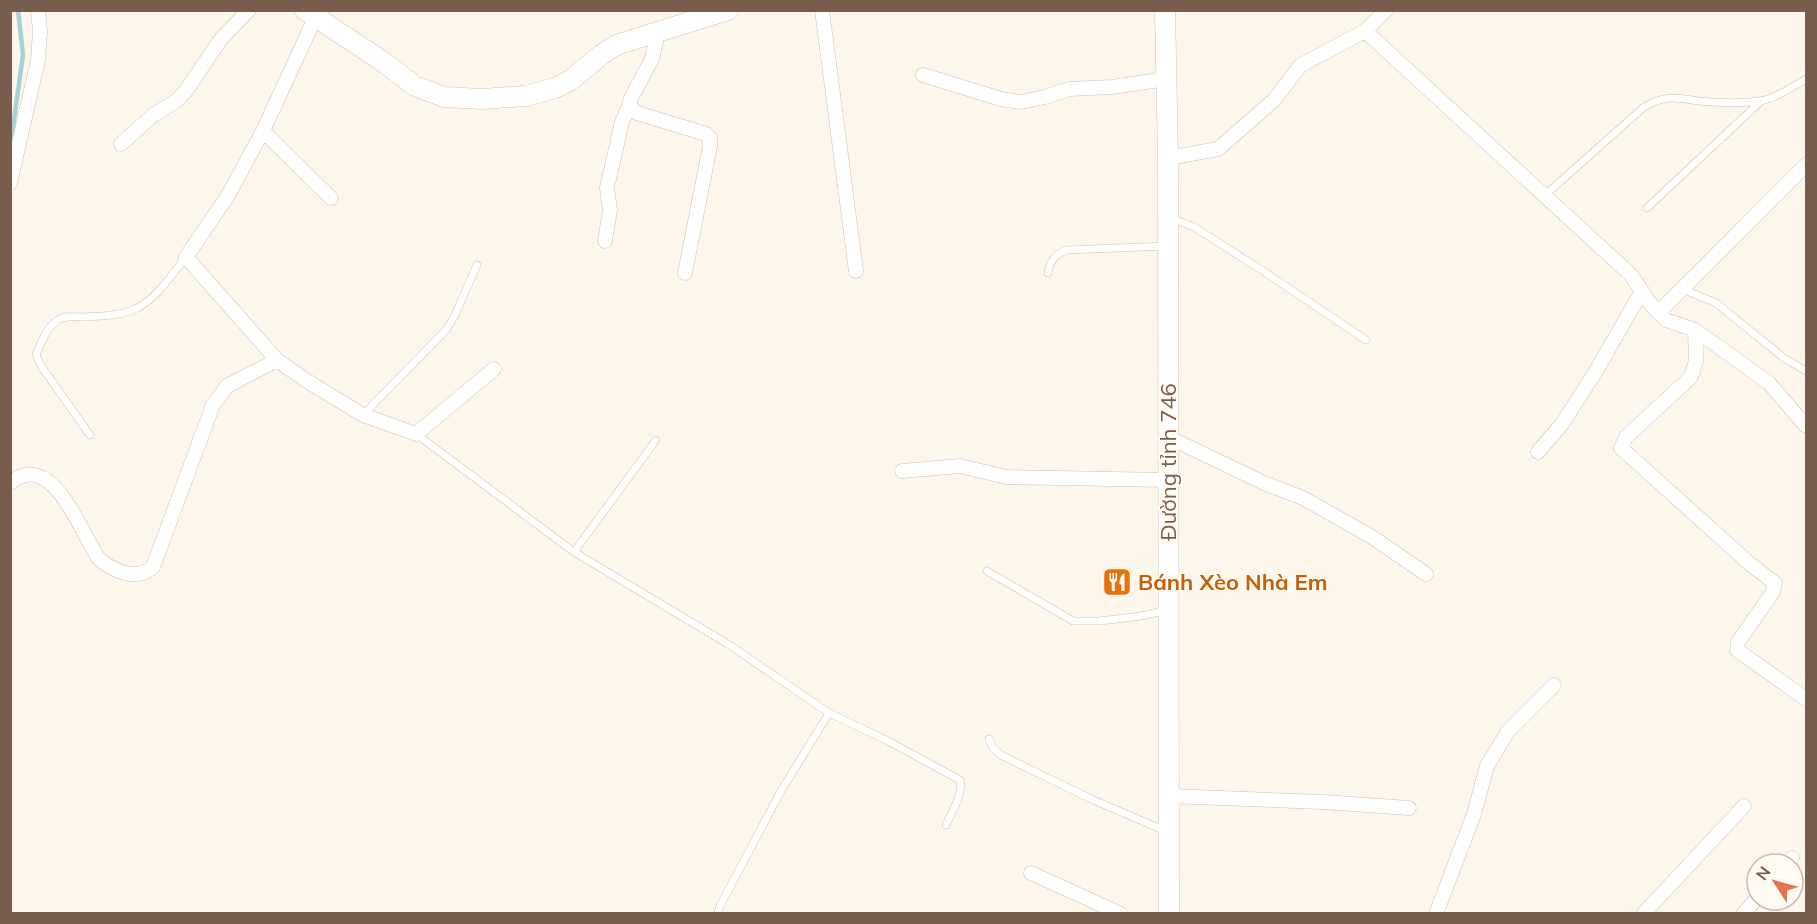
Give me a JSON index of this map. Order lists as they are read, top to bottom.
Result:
{
  "streets": {
    "main road": ["Đường tỉnh 746"]
  },
  "places": {
    "restaurant": ["Bánh Xèo Nhà Em"]
  },
  "north": "top left"
}
